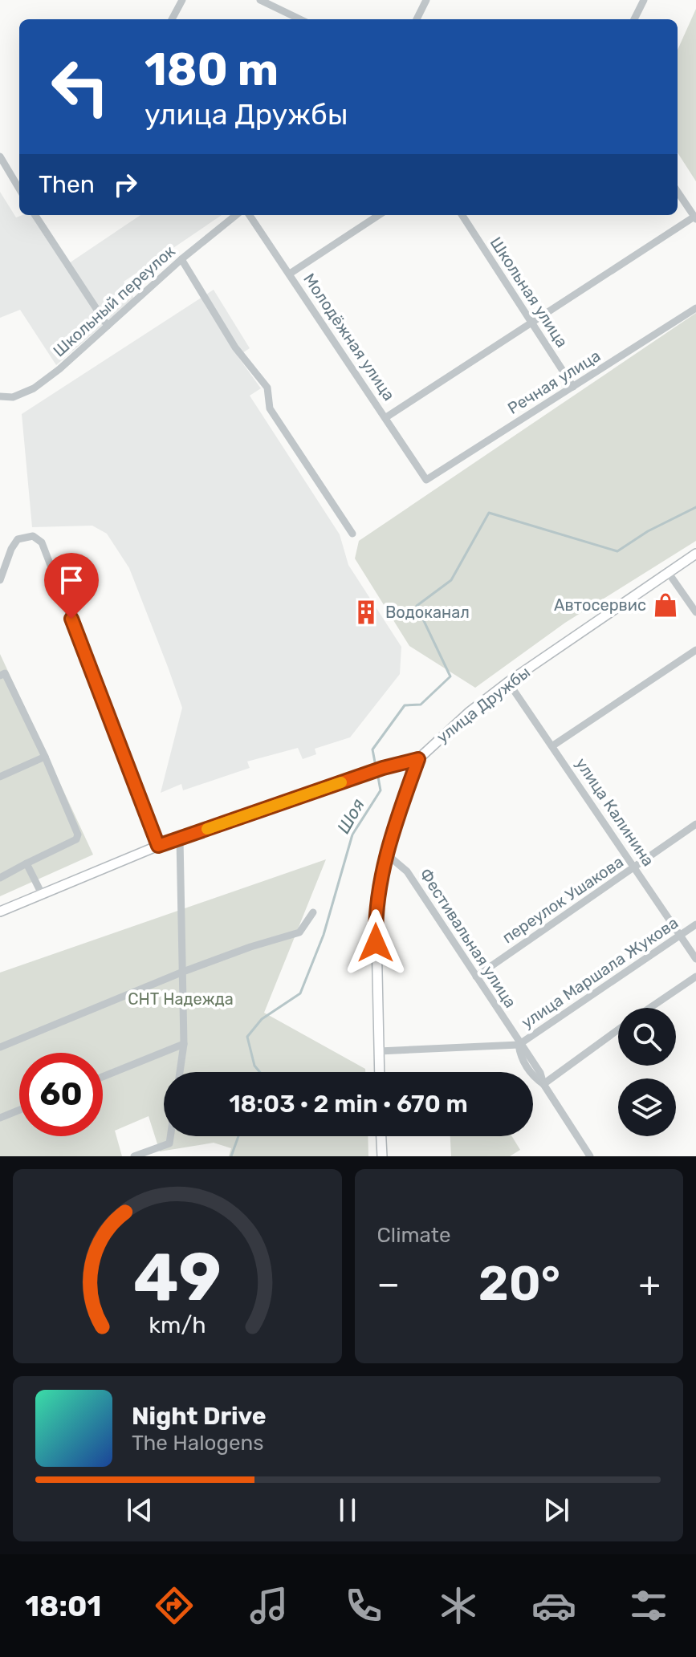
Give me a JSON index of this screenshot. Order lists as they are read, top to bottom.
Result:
{
  "streets": {
    "main road": ["улица Дружбы"],
    "street": [
      "Школьная улица",
      "Школьный переулок",
      "Молодёжная улица",
      "Речная улица",
      "улица Калинина",
      "переулок Ушакова",
      "Фестивальная улица",
      "улица Маршала Жукова"
    ]
  },
  "crossings": [
    ["Школьная улица", "Речная улица"],
    ["Молодёжная улица", "Речная улица"],
    ["улица Дружбы", "улица Калинина"],
    ["улица Калинина", "переулок Ушакова"],
    ["улица Калинина", "улица Маршала Жукова"],
    ["переулок Ушакова", "Фестивальная улица"],
    ["Фестивальная улица", "улица Маршала Жукова"]
  ],
  "water": ["Шоя"],
  "parks": ["СНТ Надежда"],
  "places": {
    "shop": ["Автосервис"],
    "building": ["Водоканал"]
  },
  "page": {
    "turn": ["180 m", "улица Дружбы"],
    "then": "Then",
    "limit": "60",
    "trip": "18:03 · 2 min · 670 m",
    "tile": "Climate",
    "heat": ["−", "20°", "+"],
    "song": ["Night Drive", "The Halogens"],
    "tabs": "18:01",
    "gauge": ["49", "km/h"]
  }
}
